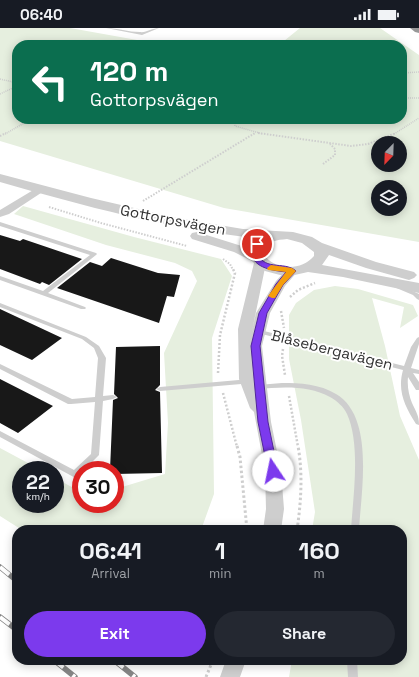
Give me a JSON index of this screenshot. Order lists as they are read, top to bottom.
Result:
{
  "streets": {
    "street": ["Gottorpsvägen", "Blåsebergavägen"]
  },
  "crossings": [
    ["Gottorpsvägen", "Blåsebergavägen"]
  ],
  "north": "bottom left",
  "page": {
    "status": "06:40",
    "turn": ["120 m", "Gottorpsvägen"],
    "speed": "22 km/h",
    "limit": "30",
    "eta": [
      "06:41",
      "Arrival",
      "1",
      "min",
      "160",
      "m"
    ],
    "buttons": ["Exit", "Share"]
  }
}
